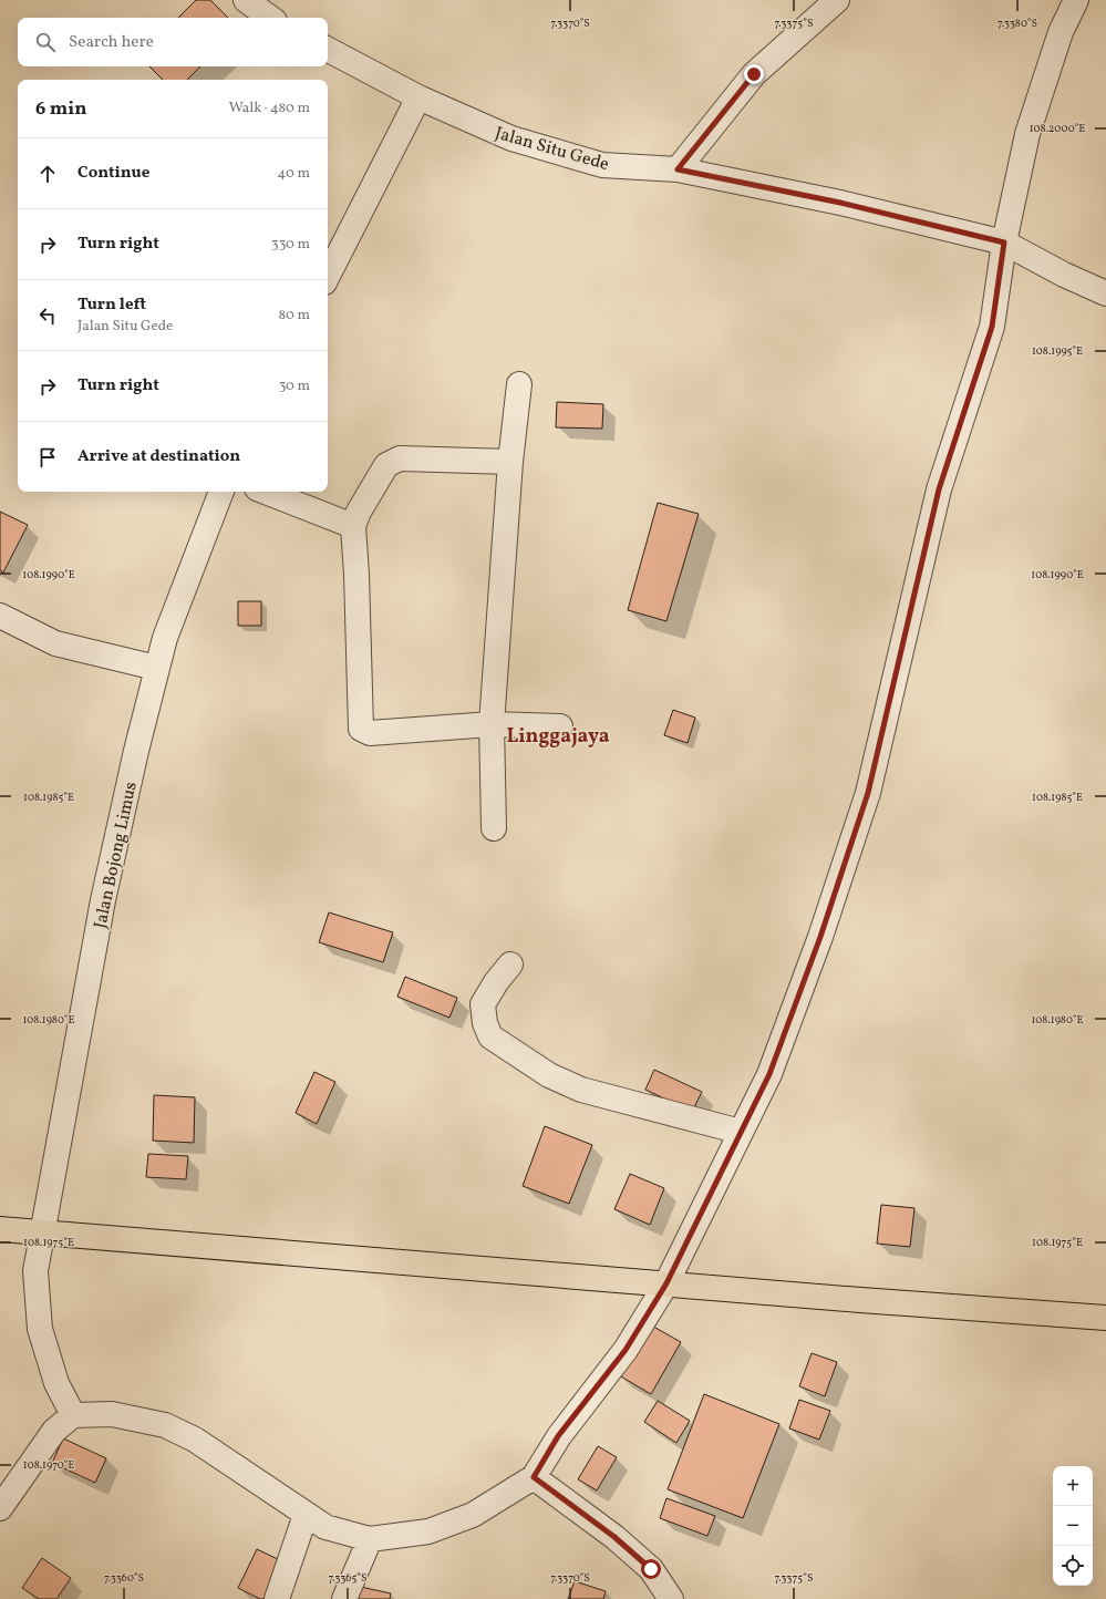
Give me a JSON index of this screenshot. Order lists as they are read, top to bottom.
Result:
{
  "streets": {
    "street": ["Jalan Situ Gede", "Jalan Bojong Limus"]
  },
  "districts": ["Linggajaya"],
  "page": {
    "search": "Search here",
    "heading": ["6 min", "Walk · 480 m"],
    "list": [
      ["Continue", "40 m"],
      ["Turn right", "330 m"],
      ["Turn left", "Jalan Situ Gede", "80 m"],
      ["Turn right", "30 m"],
      "Arrive at destination"
    ],
    "map_buttons": ["+", "−"]
  },
  "coordinates": [
    "7.3370°S",
    "7.3375°S",
    "7.3380°S",
    "108.2000°E",
    "108.1995°E",
    "108.1990°E",
    "108.1985°E",
    "108.1980°E",
    "108.1975°E",
    "108.1970°E",
    "7.3360°S",
    "7.3365°S"
  ]
}
